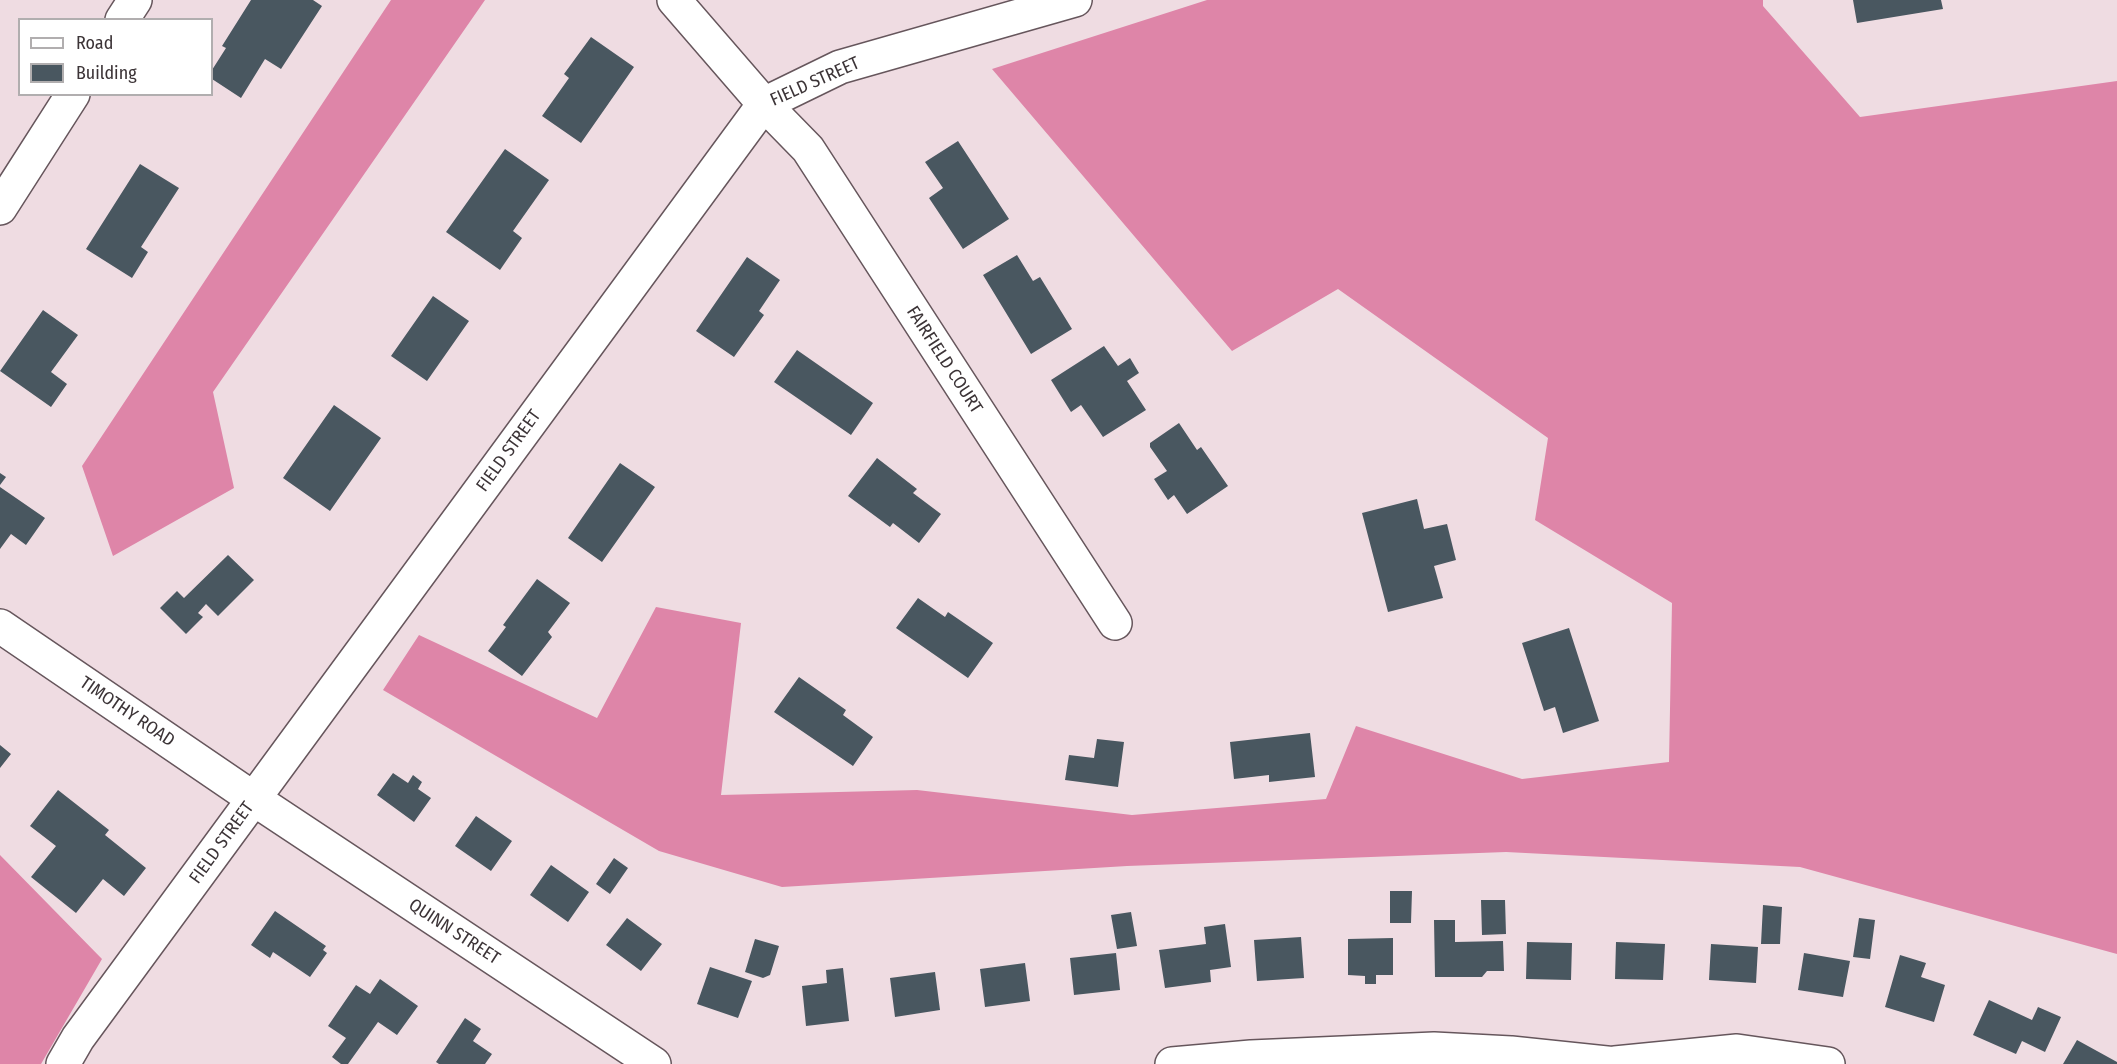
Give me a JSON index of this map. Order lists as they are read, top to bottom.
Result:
{
  "streets": {
    "street": [
      "FIELD STREET",
      "FAIRFIELD COURT",
      "TIMOTHY ROAD",
      "QUINN STREET"
    ]
  },
  "crossings": [
    ["FIELD STREET", "FAIRFIELD COURT"],
    ["FIELD STREET", "TIMOTHY ROAD"],
    ["FIELD STREET", "QUINN STREET"],
    ["TIMOTHY ROAD", "QUINN STREET"]
  ],
  "legend": ["Road", "Building"]
}
